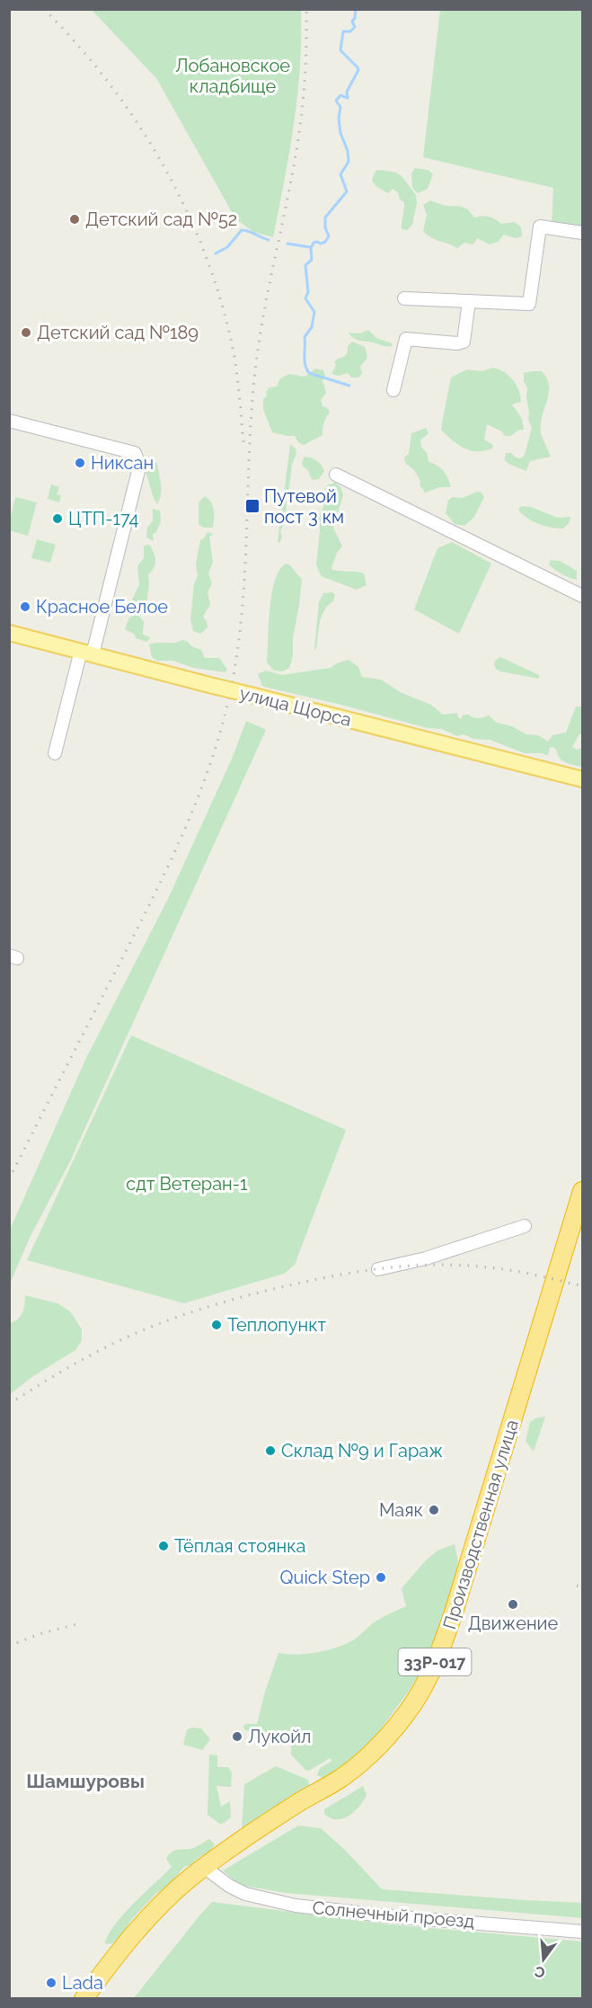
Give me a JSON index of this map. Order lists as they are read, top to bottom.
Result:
{
  "streets": {
    "highway": ["Производственная улица", "33Р-017"],
    "main road": ["улица Щорса"],
    "street": ["Солнечный проезд"]
  },
  "crossings": [
    ["Производственная улица", "Солнечный проезд"]
  ],
  "districts": ["Шамшуровы"],
  "parks": ["Лобановское кладбище", "сдт Ветеран-1"],
  "places": {
    "other": [
      "Детский сад №52",
      "Детский сад №189",
      "Никсан",
      "ЦТП-174",
      "Красное Белое",
      "Теплопункт",
      "Склад №9 и Гараж",
      "Маяк",
      "Тёплая стоянка",
      "Quick Step",
      "Движение",
      "Лукойл",
      "Lada"
    ],
    "transit": ["Путевой пост 3 км"]
  },
  "north": "bottom"
}
